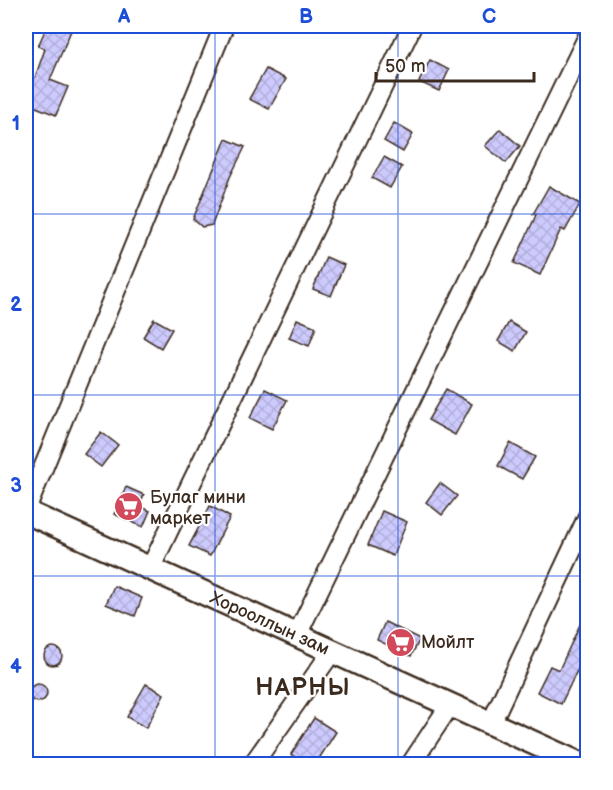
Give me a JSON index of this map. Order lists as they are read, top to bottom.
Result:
{
  "streets": {
    "street": ["Хорооллын зам"]
  },
  "districts": ["НАРНЫ"],
  "places": {
    "supermarket": ["Булаг мини маркет", "Мойлт"]
  },
  "scale_bar": "50 m",
  "grid": {
    "columns": ["A", "B", "C"],
    "rows": [
      "1",
      "2",
      "3",
      "4"
    ]
  }
}
